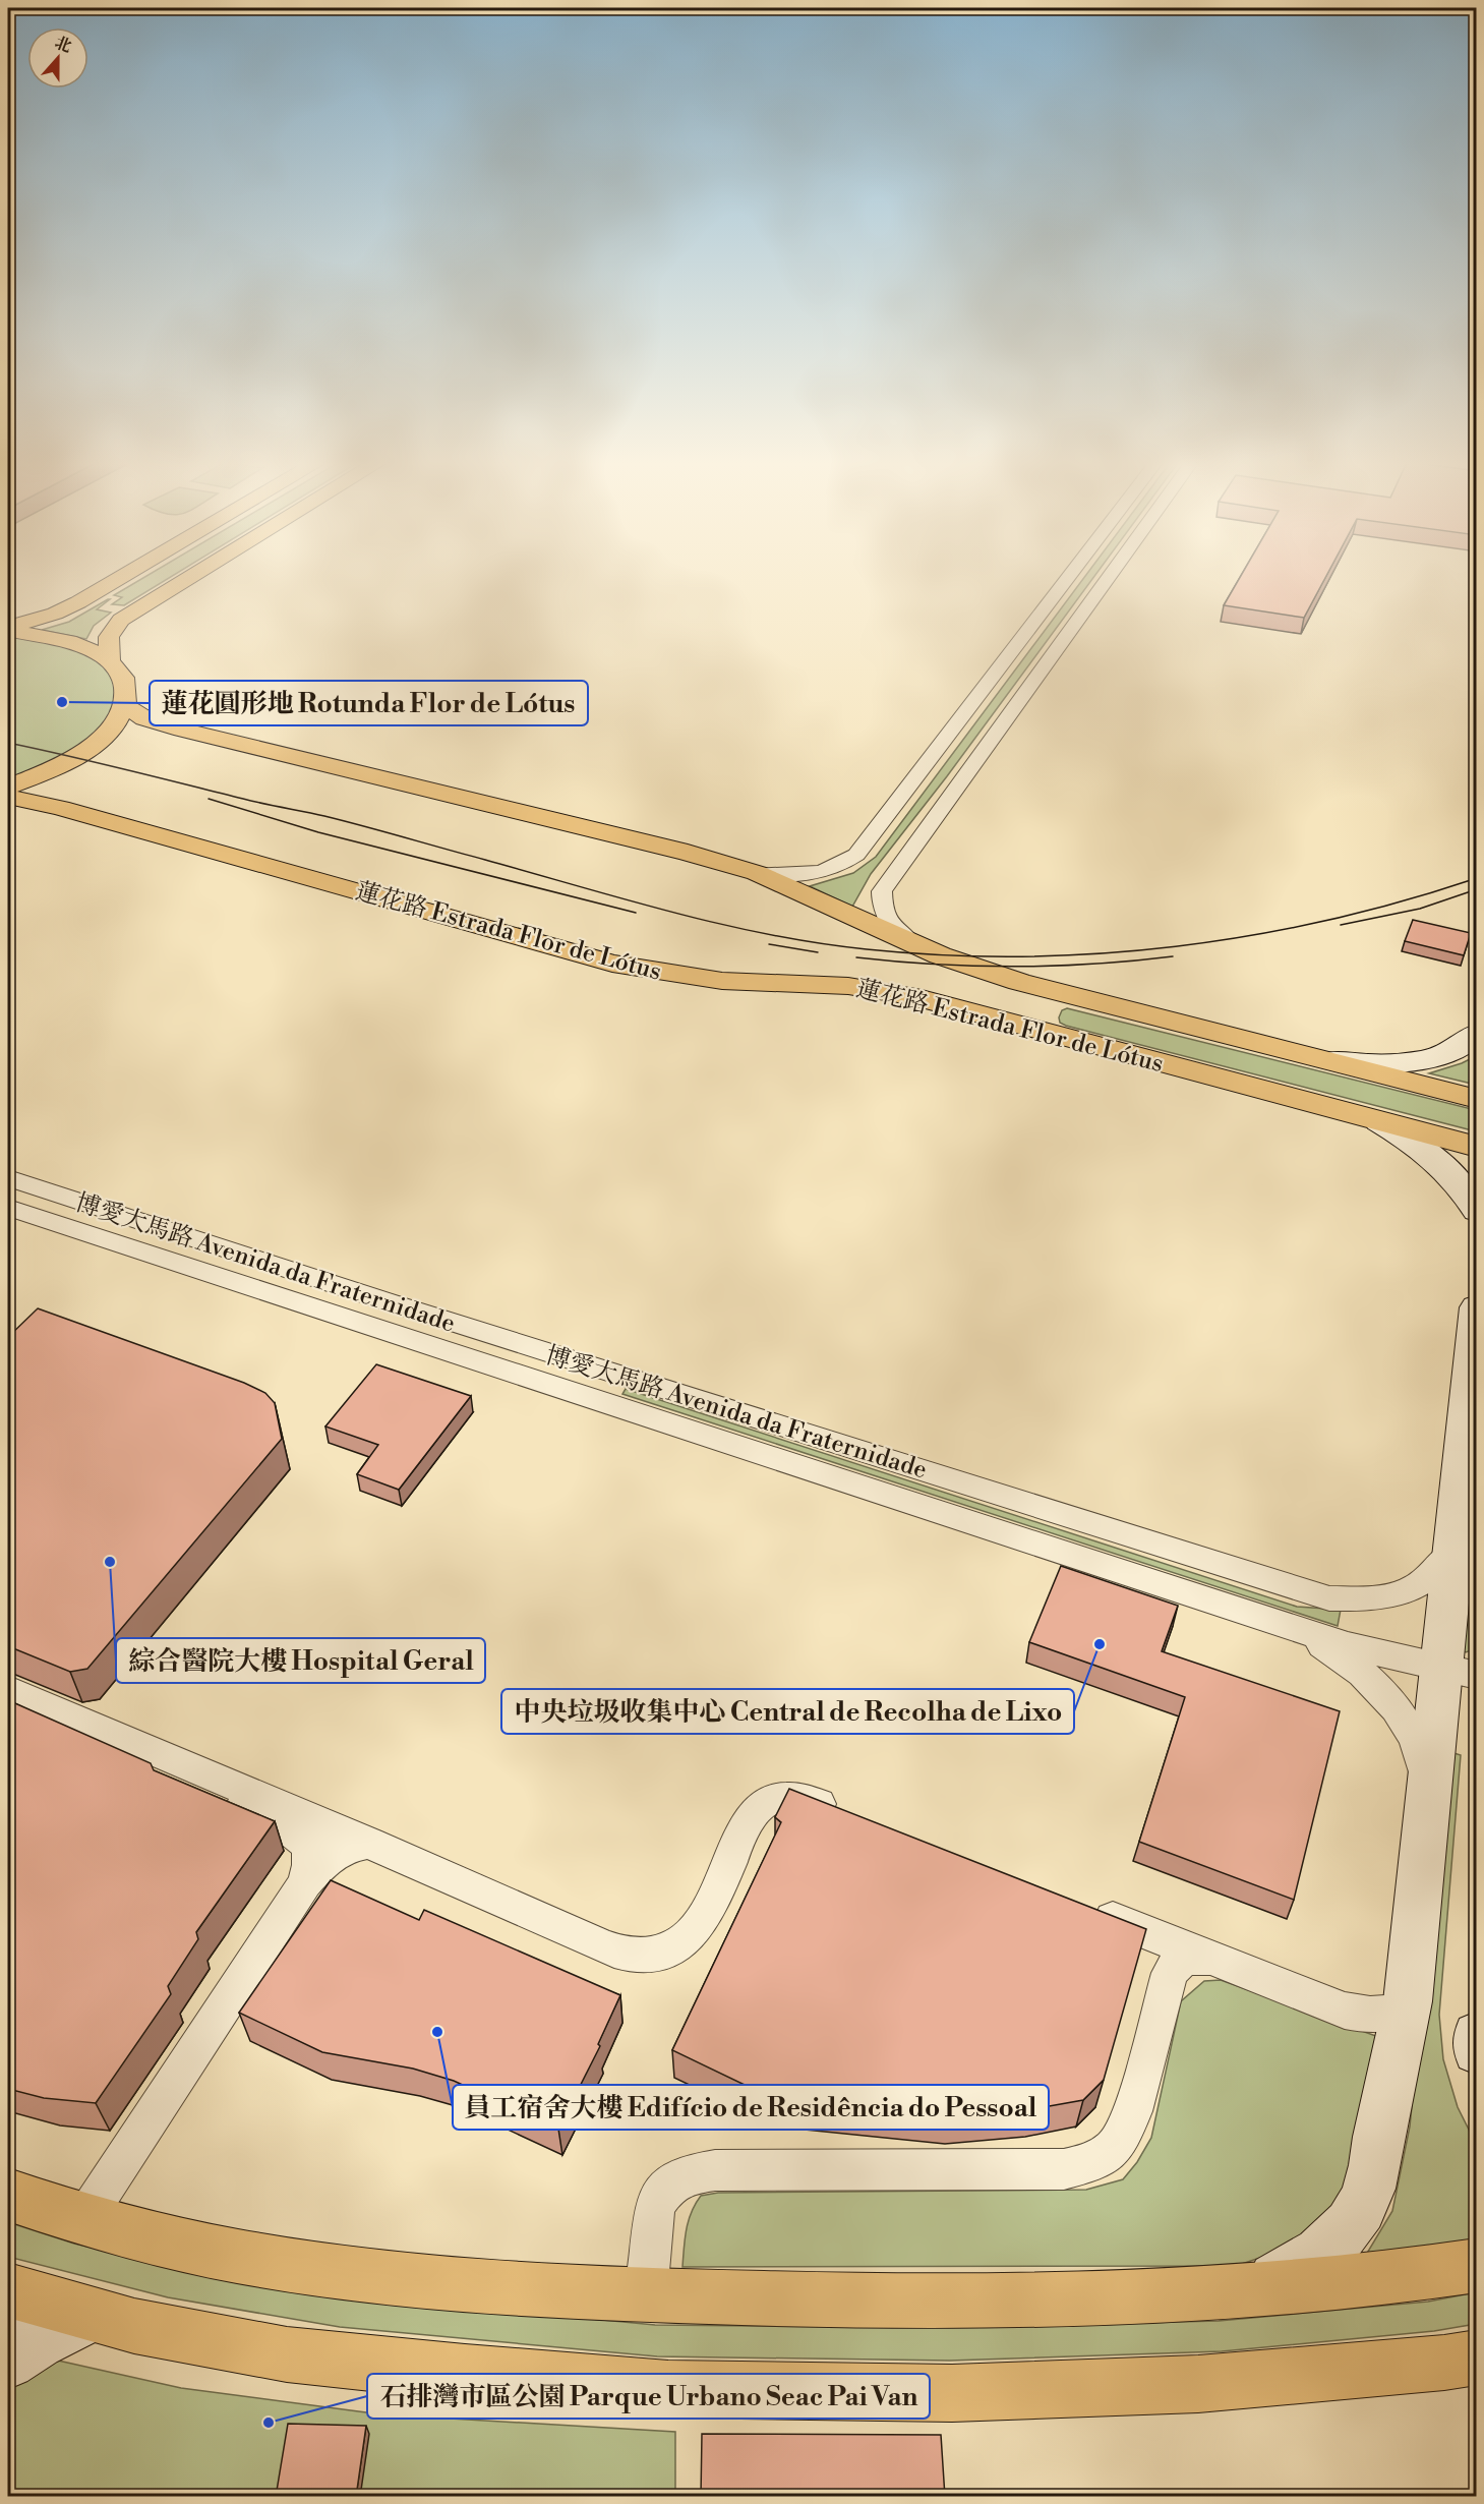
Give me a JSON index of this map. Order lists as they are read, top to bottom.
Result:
{
  "streets": {
    "main road": ["蓮花路 Estrada Flor de Lótus"],
    "street": ["博愛大馬路 Avenida da Fraternidade"]
  },
  "places": [
    "蓮花圓形地 Rotunda Flor de Lótus",
    "綜合醫院大樓 Hospital Geral",
    "中央垃圾收集中心 Central de Recolha de Lixo",
    "員工宿舍大樓 Edifício de Residência do Pessoal",
    "石排灣市區公園 Parque Urbano Seac Pai Van"
  ],
  "north": "top"
}
